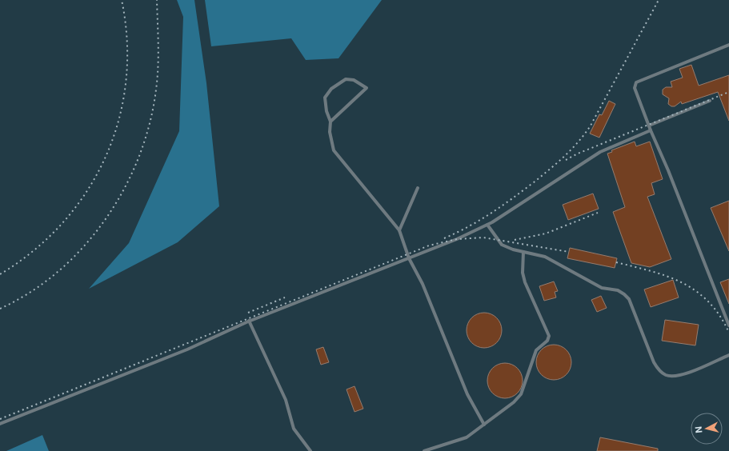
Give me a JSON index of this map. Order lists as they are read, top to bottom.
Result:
{
  "north": "left"
}
